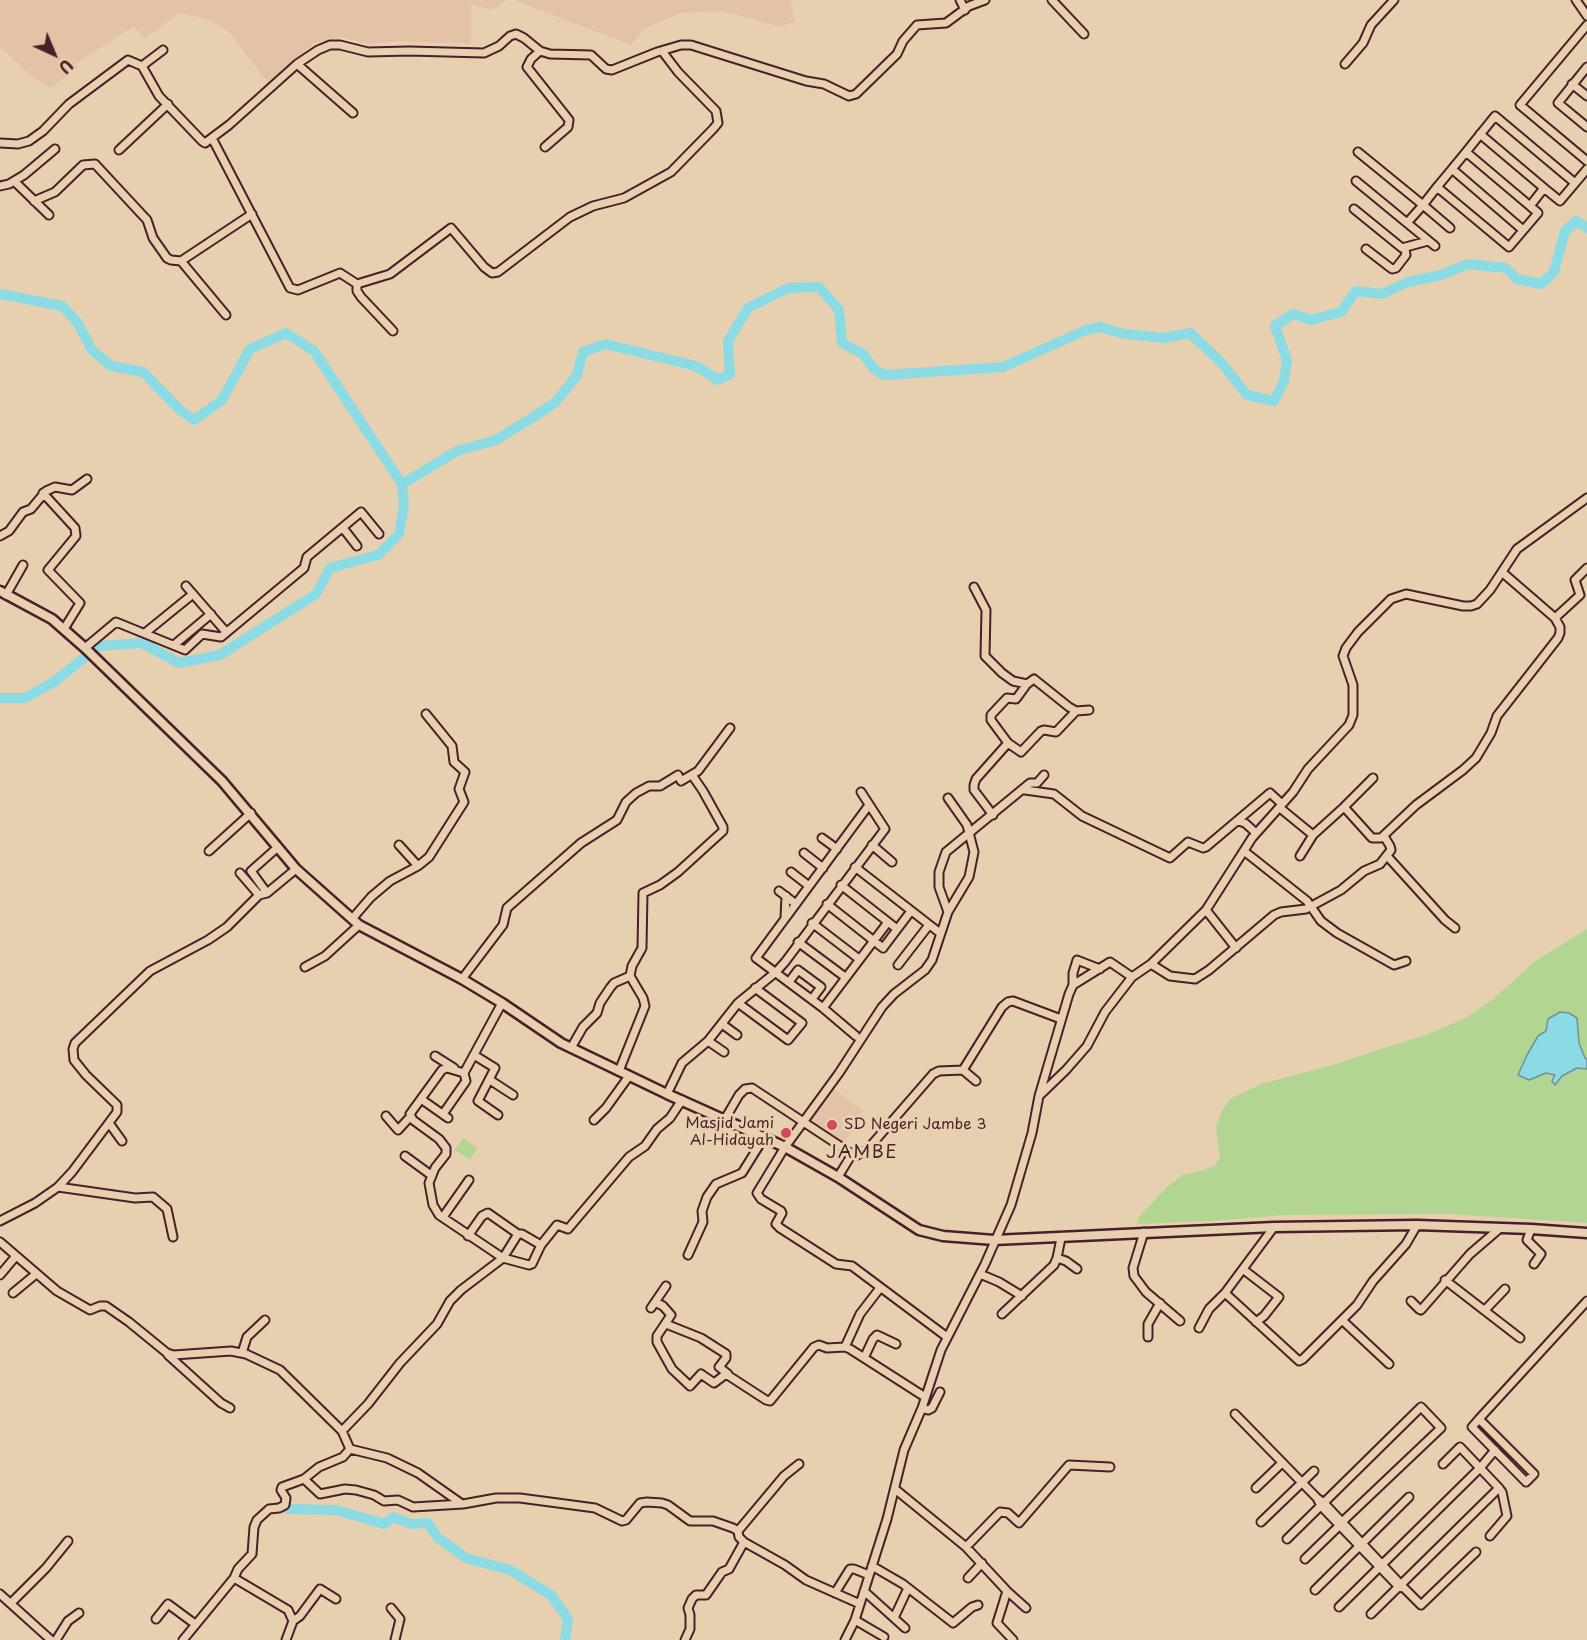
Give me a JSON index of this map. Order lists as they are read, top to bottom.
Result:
{
  "districts": ["JAMBE"],
  "places": ["SD Negeri Jambe 3", "Masjid Jami Al-Hidayah"],
  "north": "bottom right"
}
